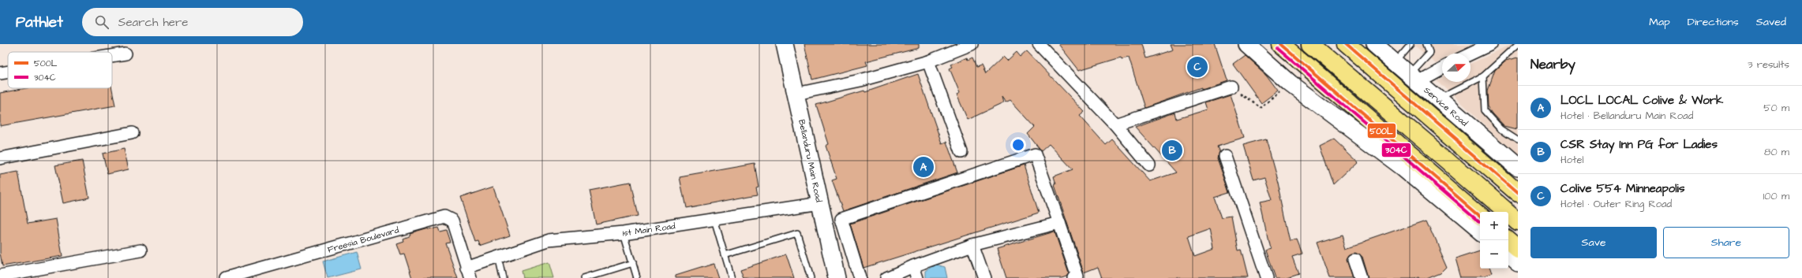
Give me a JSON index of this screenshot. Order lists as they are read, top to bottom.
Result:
{
  "streets": {
    "street": [
      "Service Road",
      "Bellanduru Main Road",
      "1st Main Road",
      "Freesia Boulevard"
    ]
  },
  "crossings": [
    ["Bellanduru Main Road", "1st Main Road"],
    ["1st Main Road", "Freesia Boulevard"]
  ],
  "lines": ["transit line 500L", "transit line 304C"],
  "legend": ["500L", "304C"],
  "north": "right",
  "page": {
    "header": "Pathlet",
    "search": "Search here",
    "nav": ["Map", "Directions", "Saved"],
    "heading": ["Nearby", "3 results"],
    "pins": ["C", "B", "A"],
    "list": [
      {
        "mark": "A",
        "name": "LOCL LOCAL Colive & Work",
        "note": "Hotel · Bellanduru Main Road",
        "value": "50 m"
      },
      {
        "mark": "B",
        "name": "CSR Stay Inn PG for Ladies",
        "note": "Hotel",
        "value": "80 m"
      },
      {
        "mark": "C",
        "name": "Colive 554 Minneapolis",
        "note": "Hotel · Outer Ring Road",
        "value": "100 m"
      }
    ],
    "map_buttons": ["+", "−"],
    "buttons": ["Save", "Share"]
  }
}
